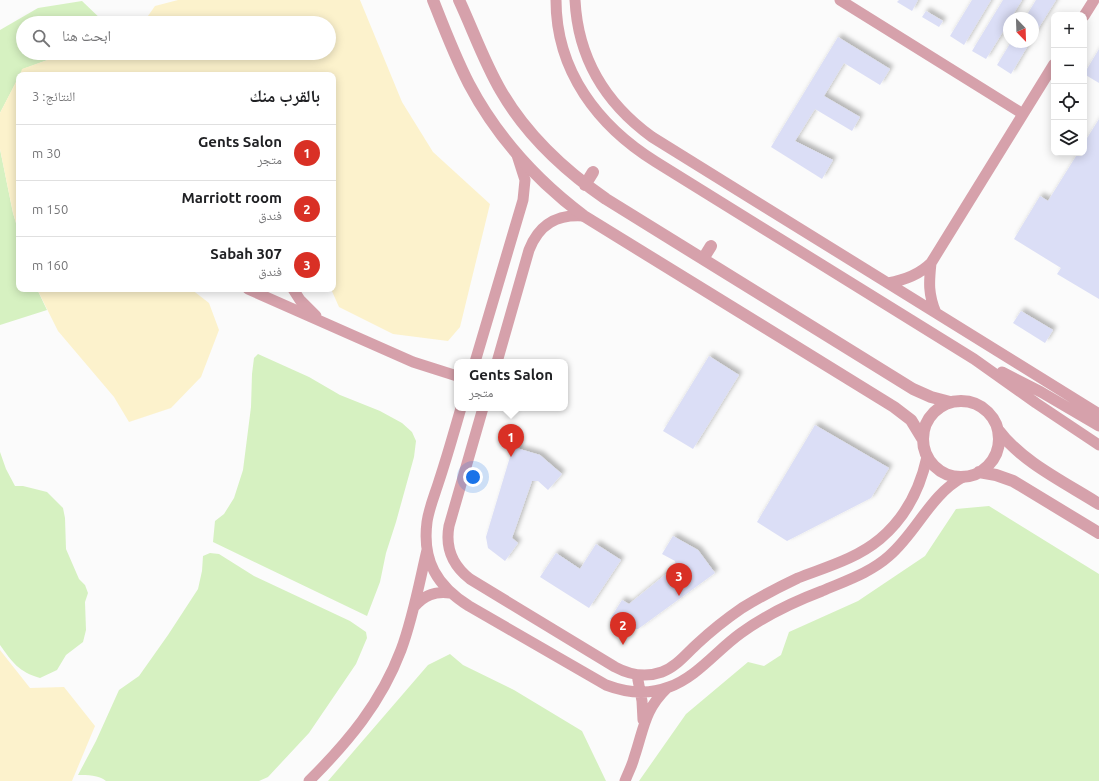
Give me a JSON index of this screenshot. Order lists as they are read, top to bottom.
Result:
{
  "north": "bottom right",
  "page": {
    "map_buttons": ["+", "−"],
    "search": "ابحث هنا",
    "heading": ["بالقرب منك", "النتائج: 3"],
    "list": [
      {
        "mark": "1",
        "name": "Gents Salon",
        "note": "متجر",
        "value": "30 m"
      },
      {
        "mark": "2",
        "name": "Marriott room",
        "note": "فندق",
        "value": "150 m"
      },
      {
        "mark": "3",
        "name": "307 Sabah",
        "note": "فندق",
        "value": "160 m"
      }
    ],
    "popup": ["Gents Salon", "متجر"],
    "pins": ["1", "3", "2"]
  }
}
